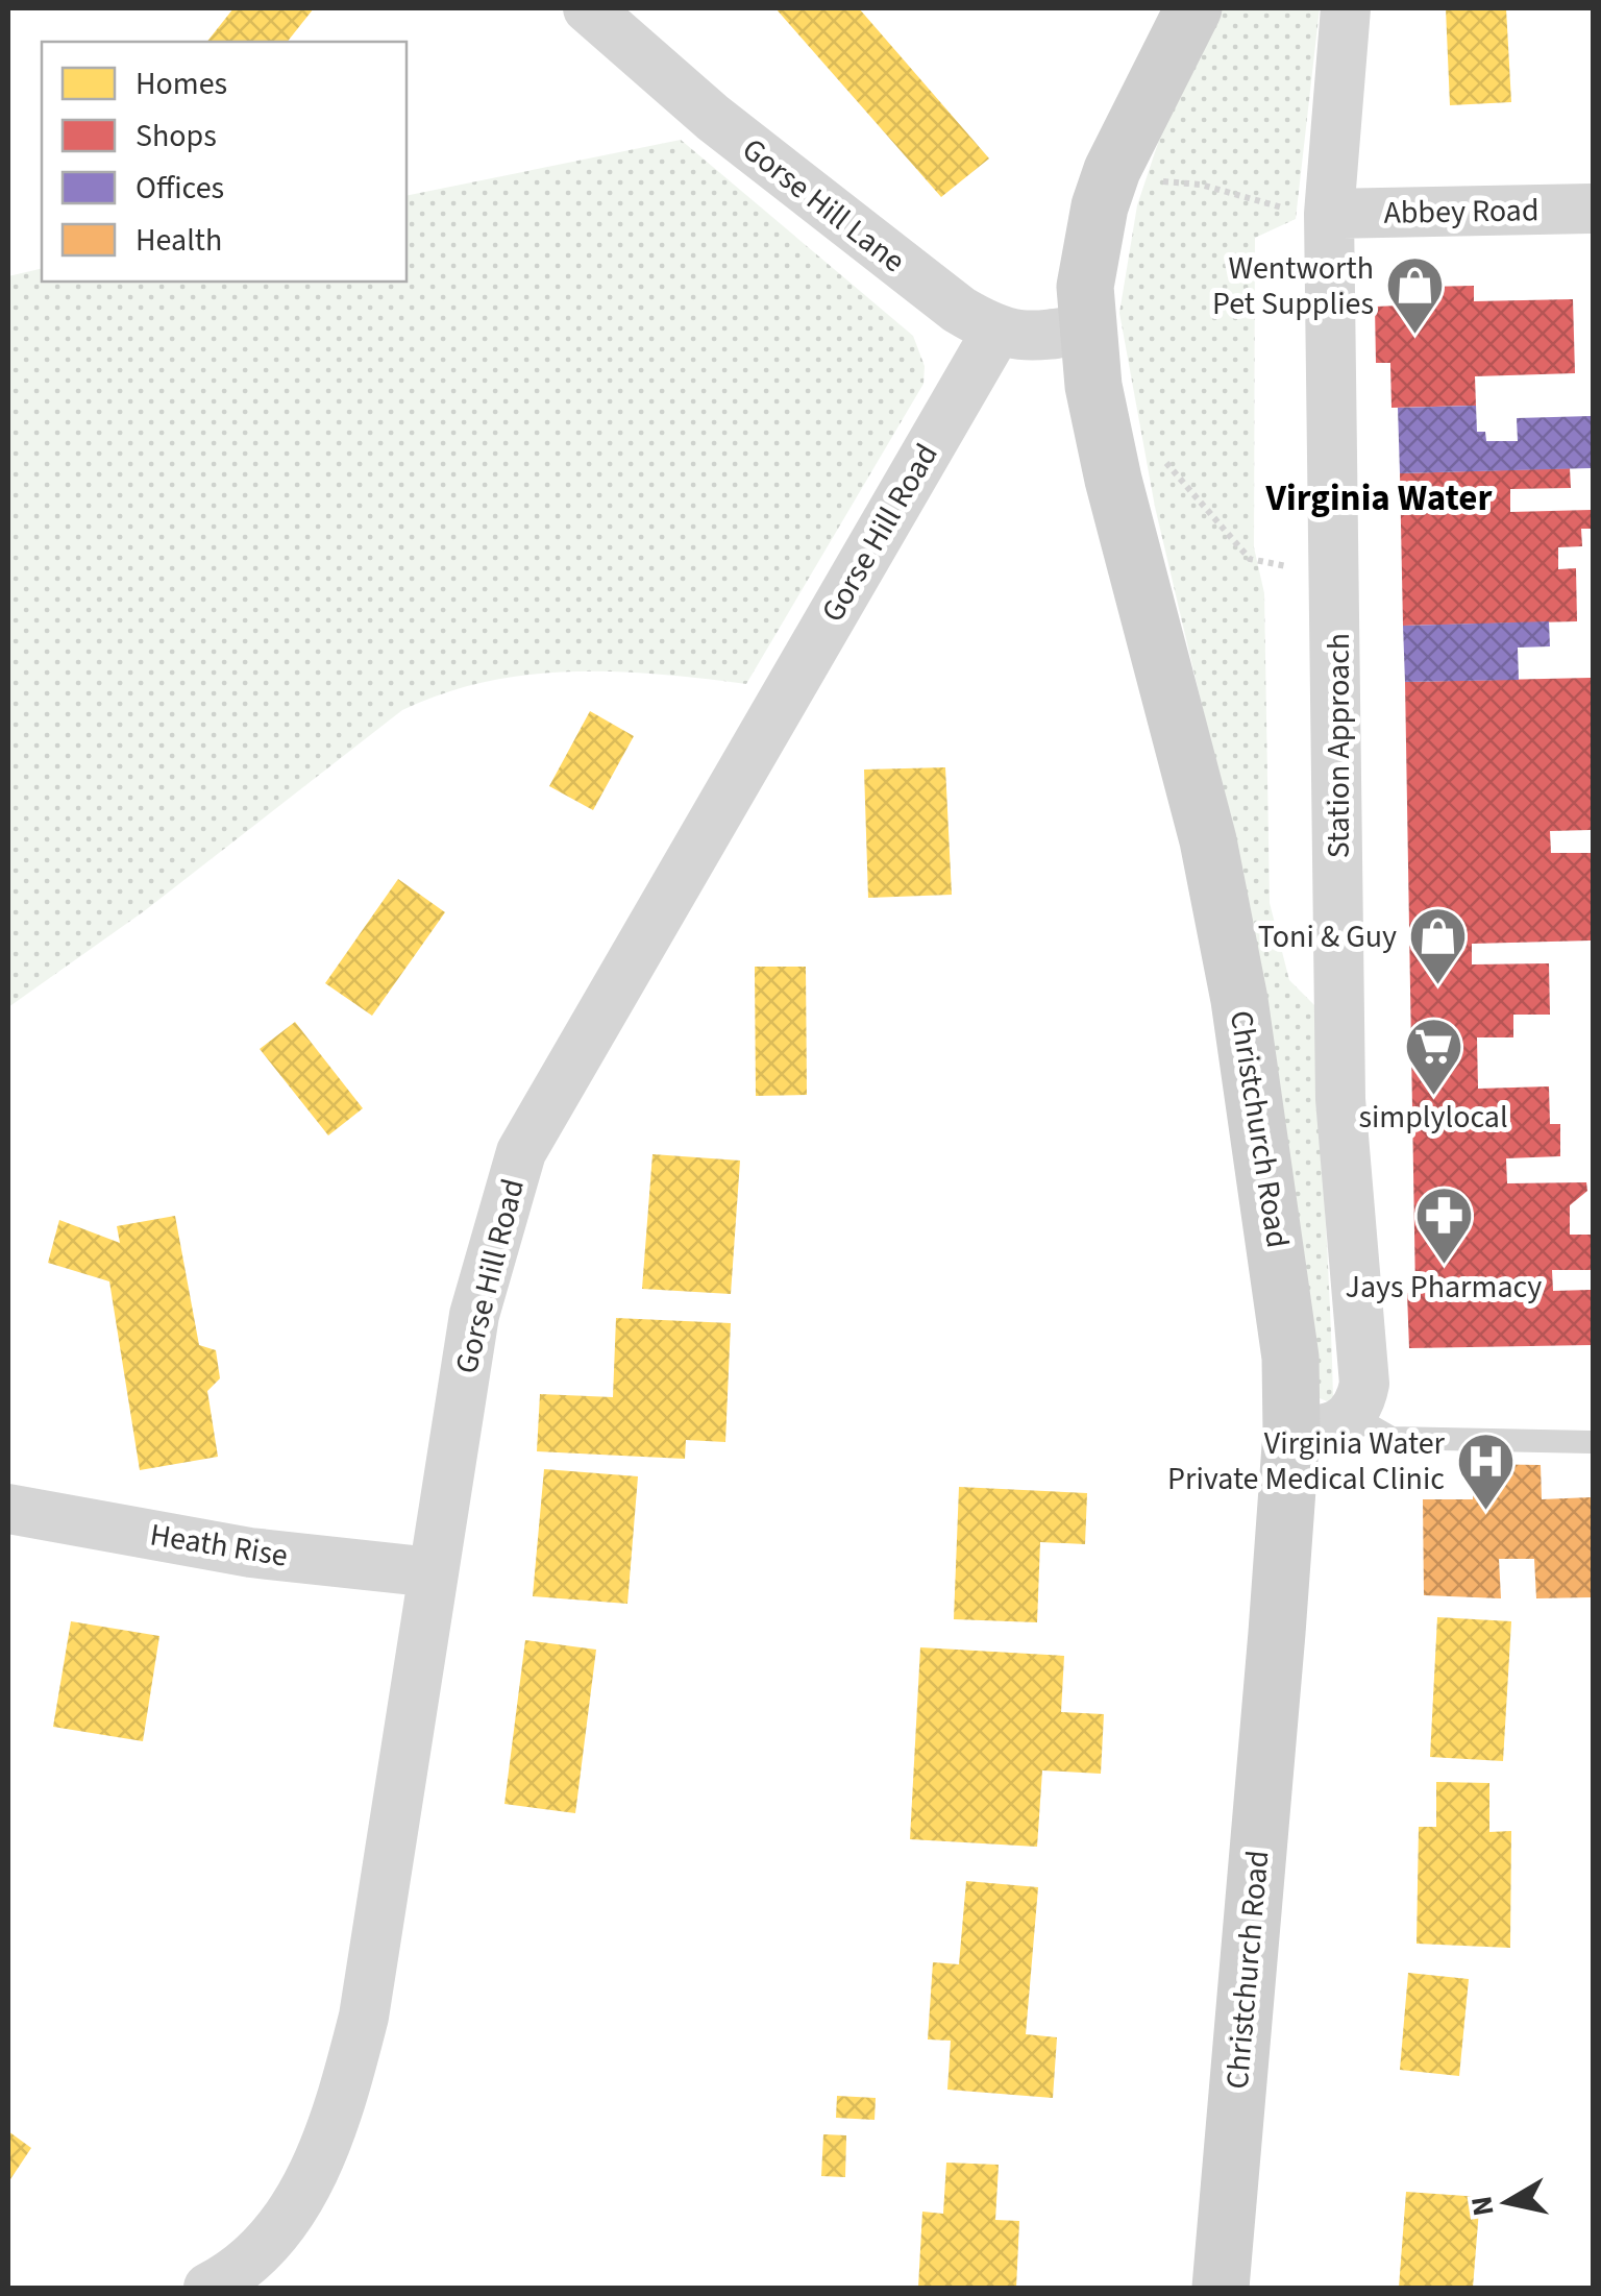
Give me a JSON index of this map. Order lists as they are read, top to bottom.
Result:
{
  "streets": {
    "main road": ["Christchurch Road"],
    "street": [
      "Gorse Hill Lane",
      "Abbey Road",
      "Gorse Hill Road",
      "Station Approach",
      "Heath Rise"
    ]
  },
  "crossings": [
    ["Gorse Hill Lane", "Gorse Hill Road"],
    ["Abbey Road", "Station Approach"],
    ["Gorse Hill Road", "Heath Rise"]
  ],
  "districts": ["Virginia Water"],
  "places": {
    "shop": ["Wentworth Pet Supplies", "Toni & Guy"],
    "supermarket": ["simplylocal"],
    "pharmacy": ["Jays Pharmacy"],
    "hospital": ["Virginia Water Private Medical Clinic"]
  },
  "legend": [
    "Homes",
    "Shops",
    "Offices",
    "Health"
  ],
  "north": "left"
}
